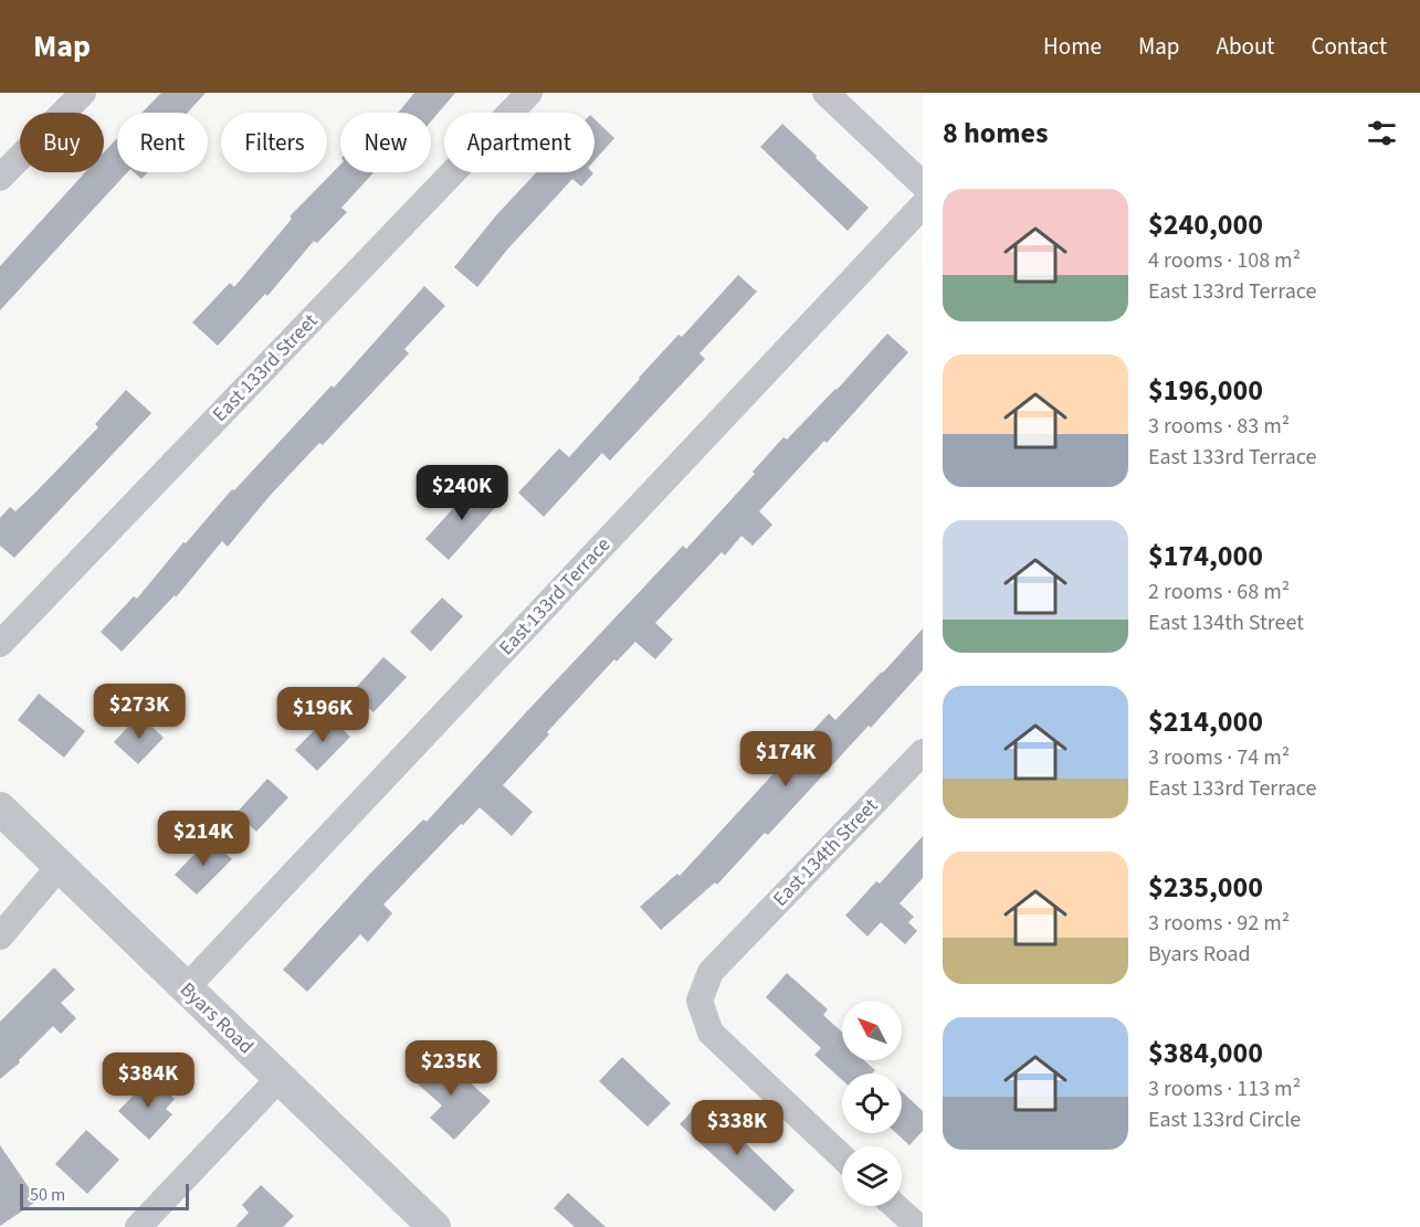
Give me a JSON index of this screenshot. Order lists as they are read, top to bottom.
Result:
{
  "streets": {
    "street": [
      "East 133rd Street",
      "East 133rd Terrace",
      "East 134th Street",
      "Byars Road"
    ]
  },
  "crossings": [
    ["East 133rd Terrace", "Byars Road"]
  ],
  "scale_bar": "50 m",
  "north": "top left",
  "page": {
    "header": "Map",
    "nav": [
      "Home",
      "Map",
      "About",
      "Contact"
    ],
    "heading": "8 homes",
    "chip": [
      "Buy",
      "Rent",
      "Filters",
      "New",
      "Apartment"
    ],
    "list": [
      {
        "name": "$240,000",
        "note": "4 rooms · 108 m² · East 133rd Terrace"
      },
      {
        "name": "$196,000",
        "note": "3 rooms · 83 m² · East 133rd Terrace"
      },
      {
        "name": "$174,000",
        "note": "2 rooms · 68 m² · East 134th Street"
      },
      {
        "name": "$214,000",
        "note": "3 rooms · 74 m² · East 133rd Terrace"
      },
      {
        "name": "$235,000",
        "note": "3 rooms · 92 m² · Byars Road"
      },
      {
        "name": "$384,000",
        "note": "3 rooms · 113 m² · East 133rd Circle"
      }
    ],
    "price": [
      "$240K",
      "$273K",
      "$196K",
      "$174K",
      "$214K",
      "$235K",
      "$384K",
      "$338K"
    ],
    "scale": "50 m"
  }
}
